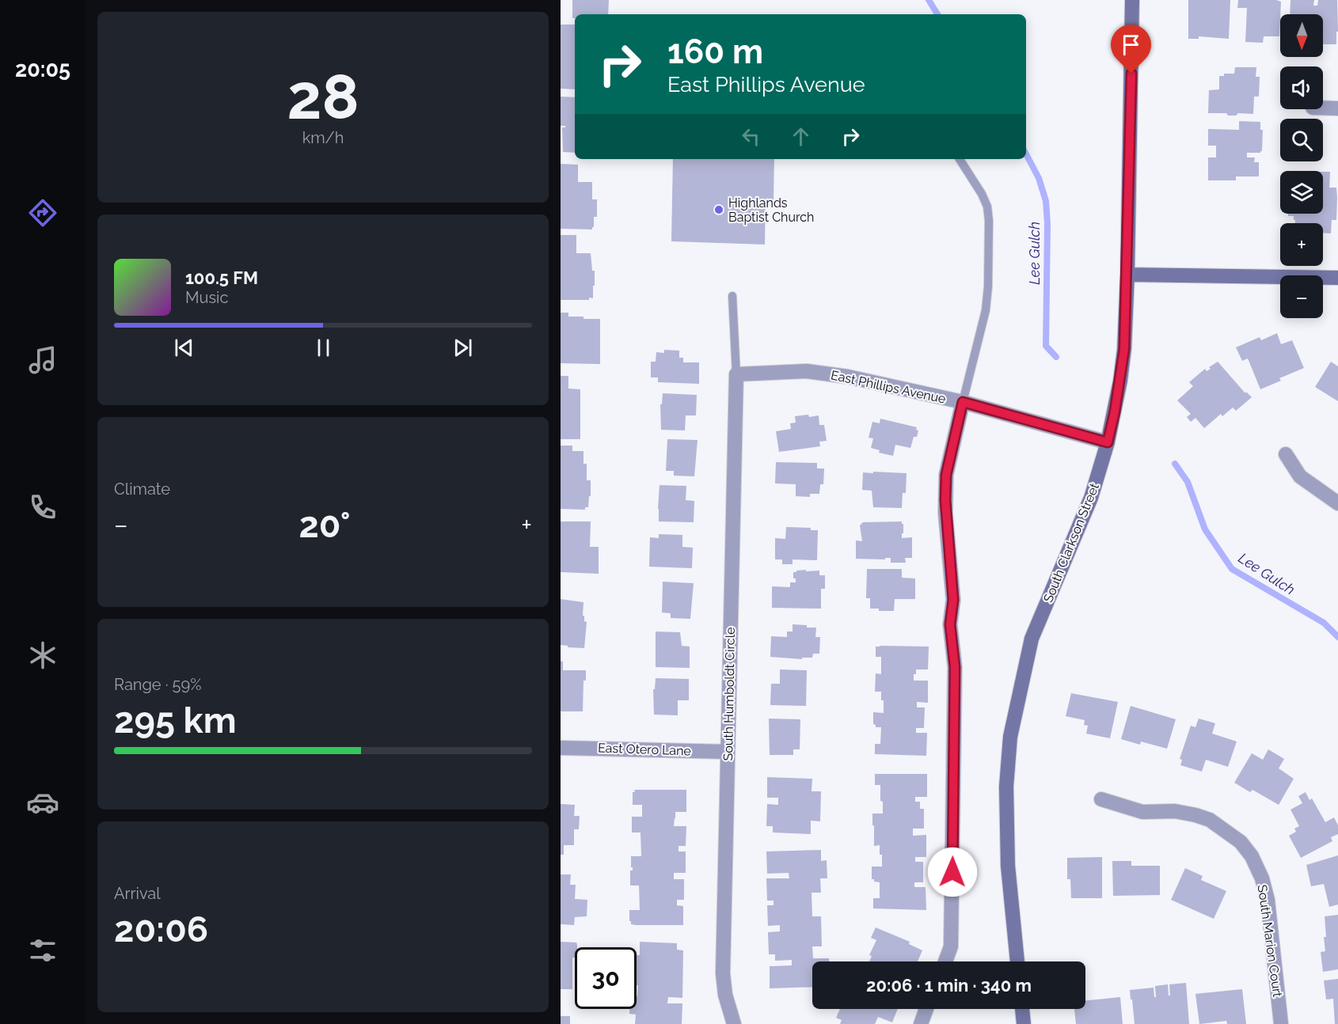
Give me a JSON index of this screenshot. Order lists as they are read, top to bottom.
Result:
{
  "streets": {
    "street": [
      "East Phillips Avenue",
      "South Clarkson Street",
      "South Humboldt Circle",
      "East Otero Lane",
      "South Marion Court"
    ]
  },
  "crossings": [
    ["East Phillips Avenue", "South Clarkson Street"],
    ["East Phillips Avenue", "South Humboldt Circle"],
    ["South Humboldt Circle", "East Otero Lane"]
  ],
  "water": ["Lee Gulch"],
  "places": ["Highlands Baptist Church"],
  "north": "bottom",
  "page": {
    "tabs": "20:05",
    "tile": [
      ["28", "km/h"],
      "Climate",
      ["Range · 59%", "295 km"],
      ["Arrival", "20:06"]
    ],
    "map_buttons": ["+", "−"],
    "turn": ["160 m", "East Phillips Avenue"],
    "song": ["100.5 FM", "Music"],
    "heat": ["−", "20°", "+"],
    "limit": "30",
    "trip": "20:06 · 1 min · 340 m"
  }
}
